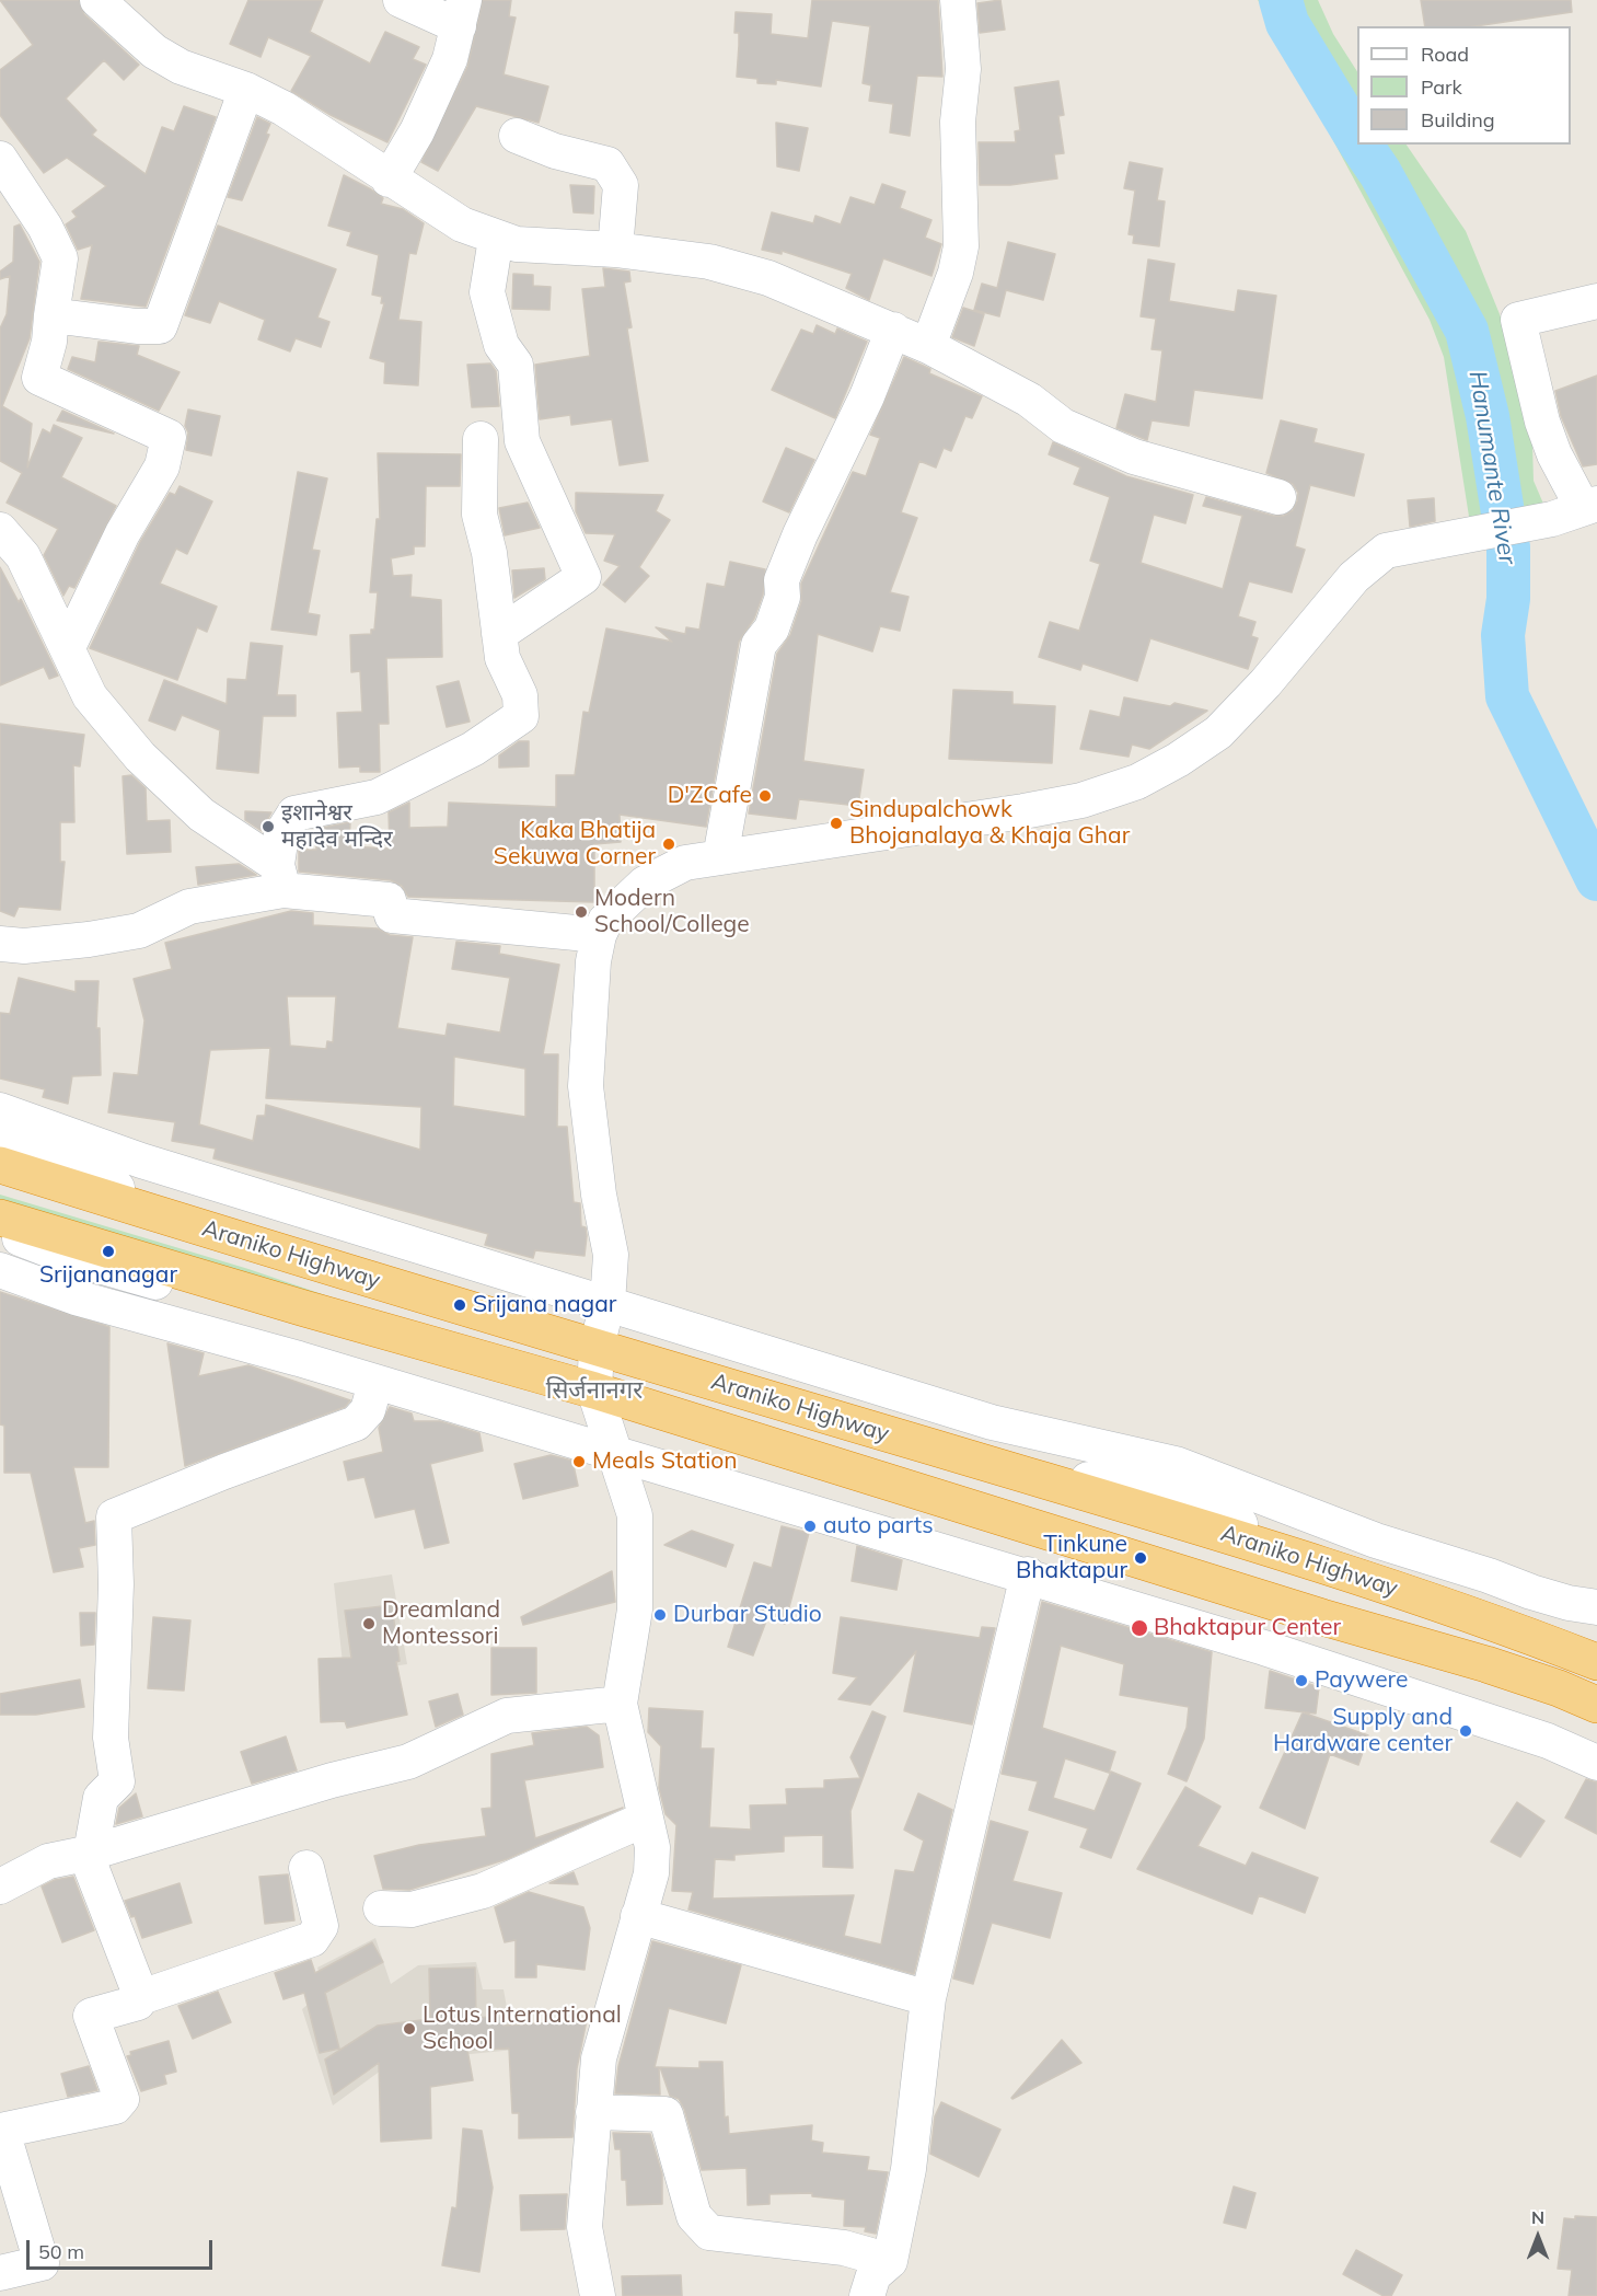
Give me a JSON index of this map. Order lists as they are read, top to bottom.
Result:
{
  "streets": {
    "highway": ["Araniko Highway"]
  },
  "districts": ["सिर्जनानगर"],
  "water": ["Hanumante River"],
  "places": [
    "D'ZCafe",
    "Sindupalchowk Bhojanalaya & Khaja Ghar",
    "इशानेश्वर महादेव मन्दिर",
    "Kaka Bhatija Sekuwa Corner",
    "Modern School/College",
    "Srijananagar",
    "Srijana nagar",
    "Meals Station",
    "auto parts",
    "Tinkune Bhaktapur",
    "Durbar Studio",
    "Dreamland Montessori",
    "Bhaktapur Center",
    "Paywere",
    "Supply and Hardware center",
    "Lotus International School"
  ],
  "legend": ["Road", "Park", "Building"],
  "scale_bar": "50 m",
  "north": "top"
}
